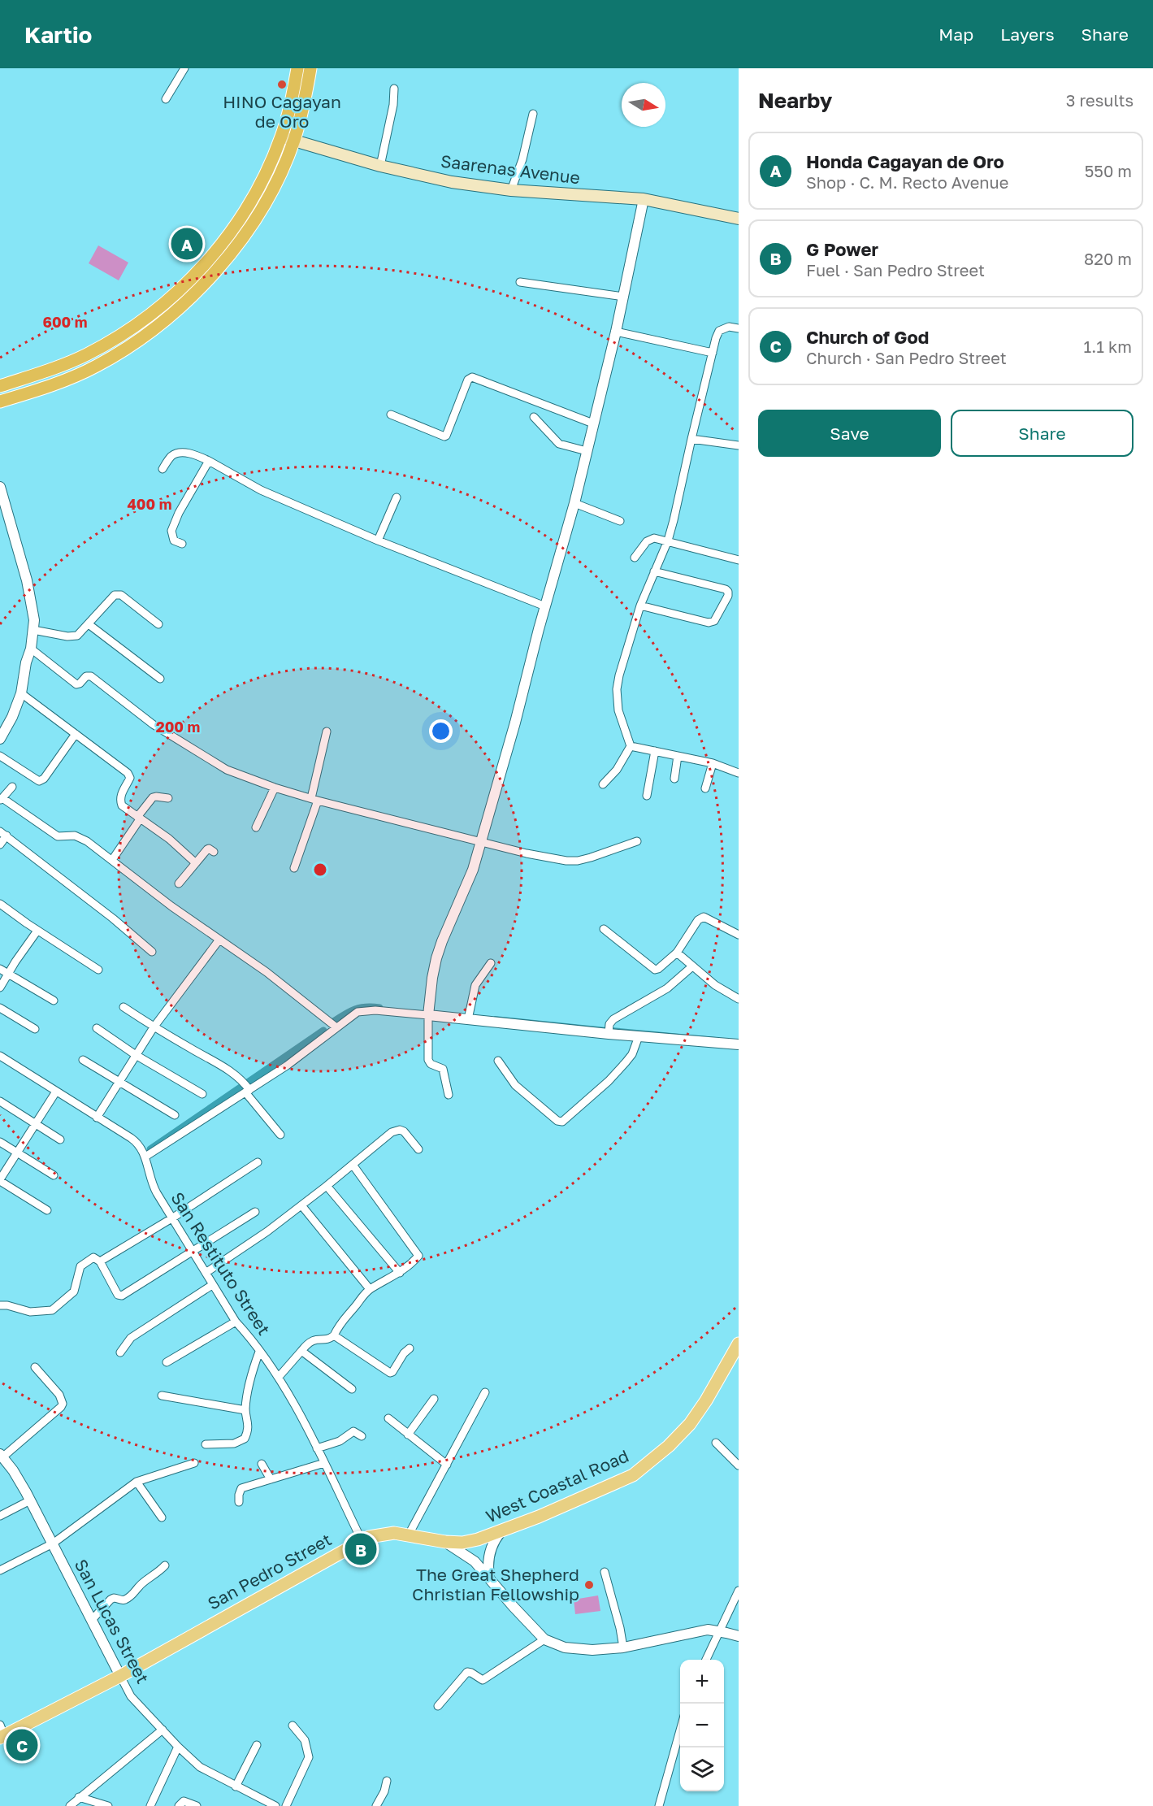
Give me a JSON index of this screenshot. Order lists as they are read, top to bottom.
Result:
{
  "streets": {
    "main road": ["Saarenas Avenue", "West Coastal Road", "San Pedro Street"],
    "street": ["San Restituto Street", "San Lucas Street"]
  },
  "crossings": [
    ["San Restituto Street", "San Pedro Street"],
    ["West Coastal Road", "San Pedro Street"],
    ["San Pedro Street", "San Lucas Street"]
  ],
  "places": ["HINO Cagayan de Oro", "The Great Shepherd Christian Fellowship"],
  "north": "right",
  "page": {
    "header": "Kartio",
    "nav": ["Map", "Layers", "Share"],
    "heading": ["Nearby", "3 results"],
    "list": [
      {
        "mark": "A",
        "name": "Honda Cagayan de Oro",
        "note": "Shop · C. M. Recto Avenue",
        "value": "550 m"
      },
      {
        "mark": "B",
        "name": "G Power",
        "note": "Fuel · San Pedro Street",
        "value": "820 m"
      },
      {
        "mark": "C",
        "name": "Church of God",
        "note": "Church · San Pedro Street",
        "value": "1.1 km"
      }
    ],
    "pins": ["A", "B", "C"],
    "buttons": ["Save", "Share"],
    "map_buttons": ["+", "−"]
  },
  "rings": ["600 m", "400 m", "200 m"]
}
